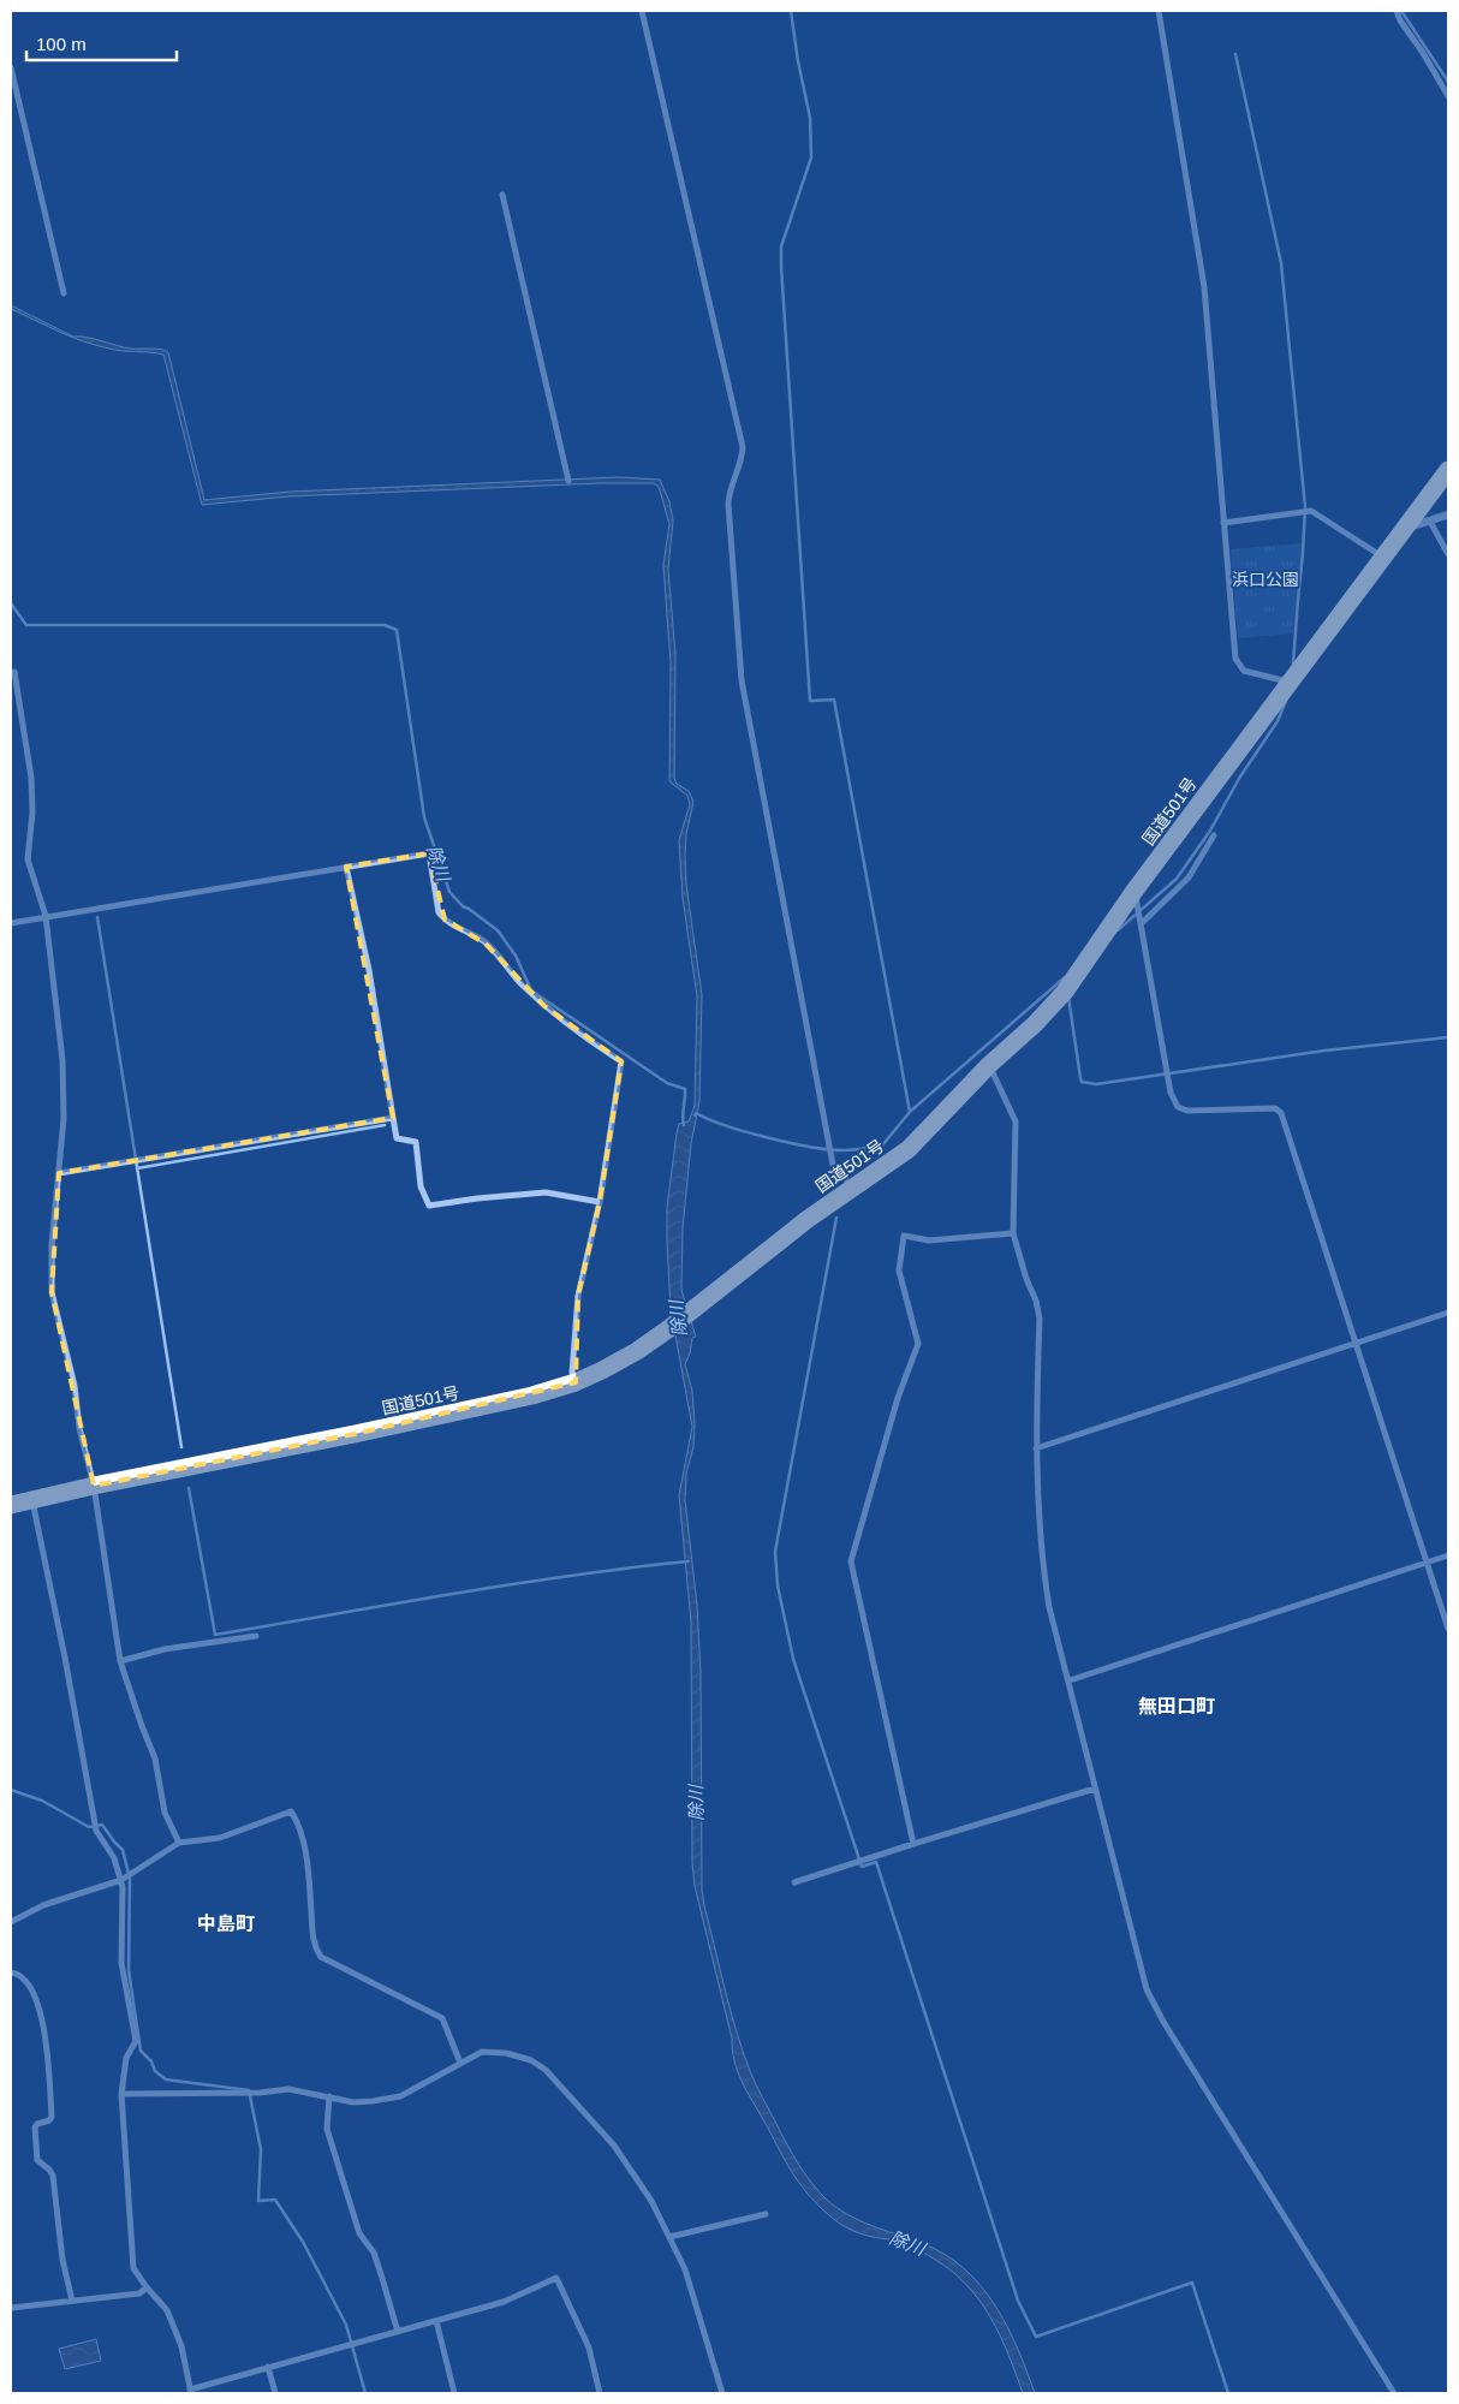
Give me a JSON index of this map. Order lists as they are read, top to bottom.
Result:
{
  "streets": {
    "highway": ["国道501号"]
  },
  "districts": ["無田口町", "中島町"],
  "water": ["除川"],
  "parks": ["浜口公園"],
  "scale_bar": "100 m"
}
